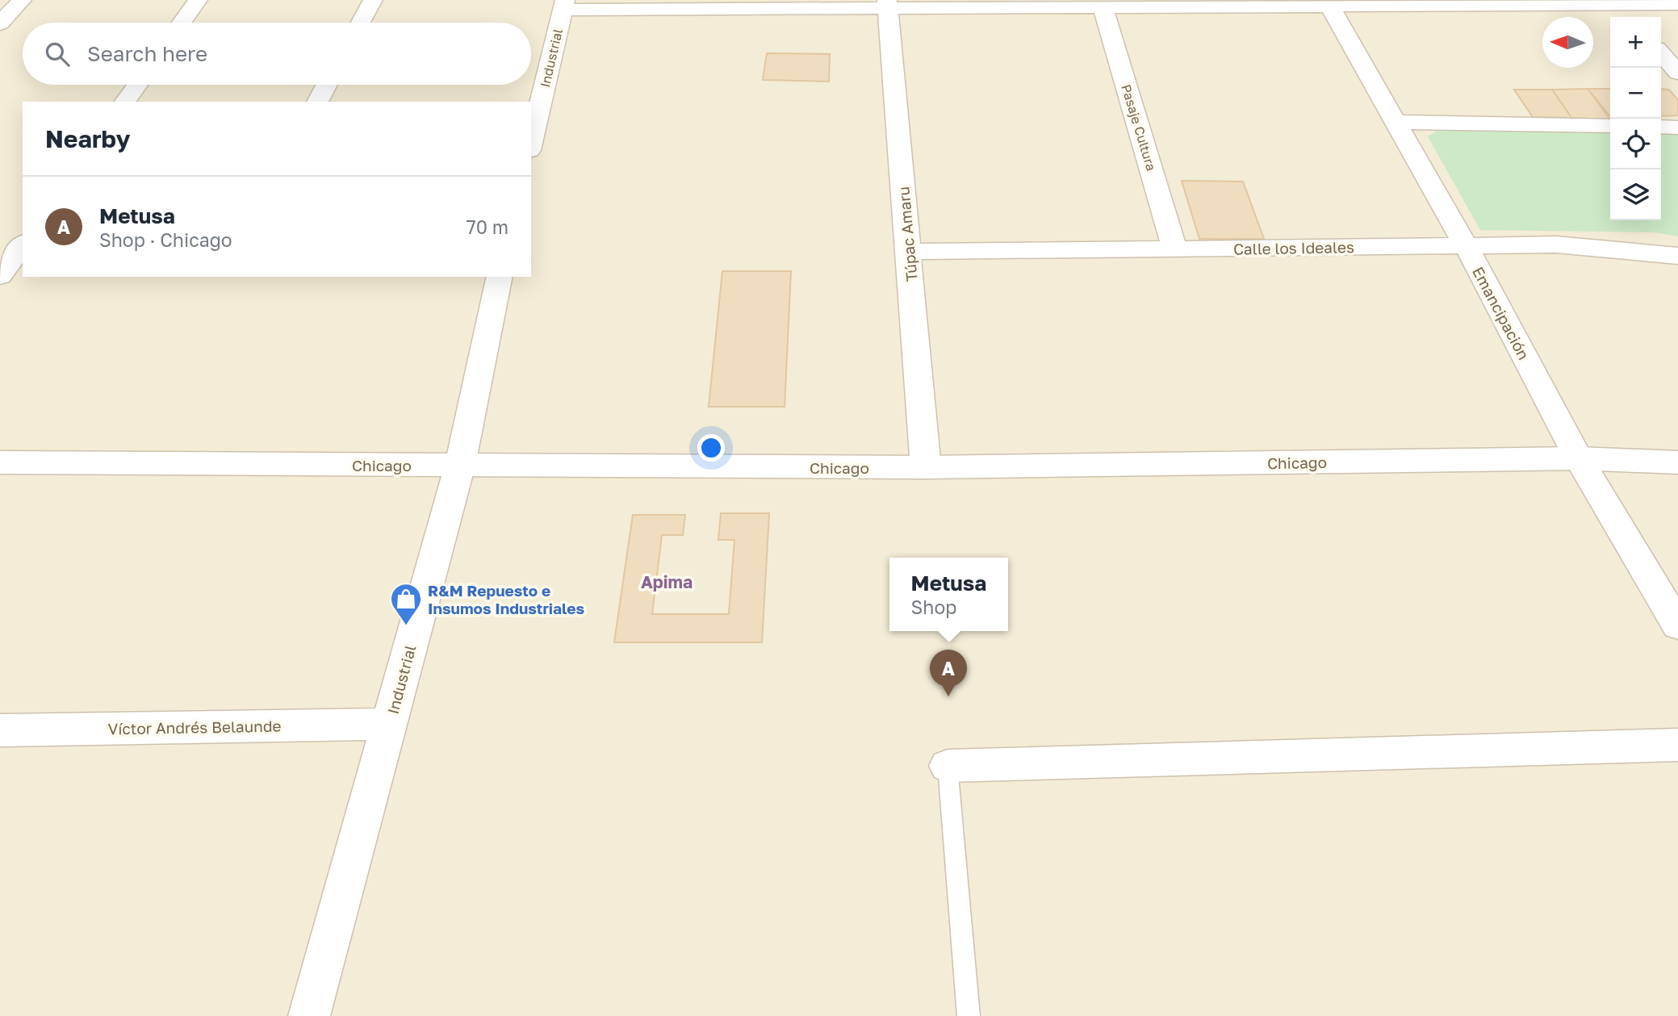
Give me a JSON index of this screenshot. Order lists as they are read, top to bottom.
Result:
{
  "streets": {
    "street": [
      "Industrial",
      "Pasaje Cultura",
      "Túpac Amaru",
      "Calle los Ideales",
      "Emancipación",
      "Chicago",
      "Víctor Andrés Belaunde"
    ]
  },
  "crossings": [
    ["Industrial", "Chicago"],
    ["Industrial", "Víctor Andrés Belaunde"],
    ["Pasaje Cultura", "Calle los Ideales"],
    ["Túpac Amaru", "Calle los Ideales"],
    ["Túpac Amaru", "Chicago"],
    ["Calle los Ideales", "Emancipación"],
    ["Emancipación", "Chicago"]
  ],
  "districts": ["Apima"],
  "places": {
    "shop": ["R&M Repuesto e Insumos Industriales"]
  },
  "north": "left",
  "page": {
    "map_buttons": ["+", "−"],
    "search": "Search here",
    "heading": "Nearby",
    "list": [
      {
        "mark": "A",
        "name": "Metusa",
        "note": "Shop · Chicago",
        "value": "70 m"
      }
    ],
    "popup": ["Metusa", "Shop"],
    "pins": "A"
  }
}
